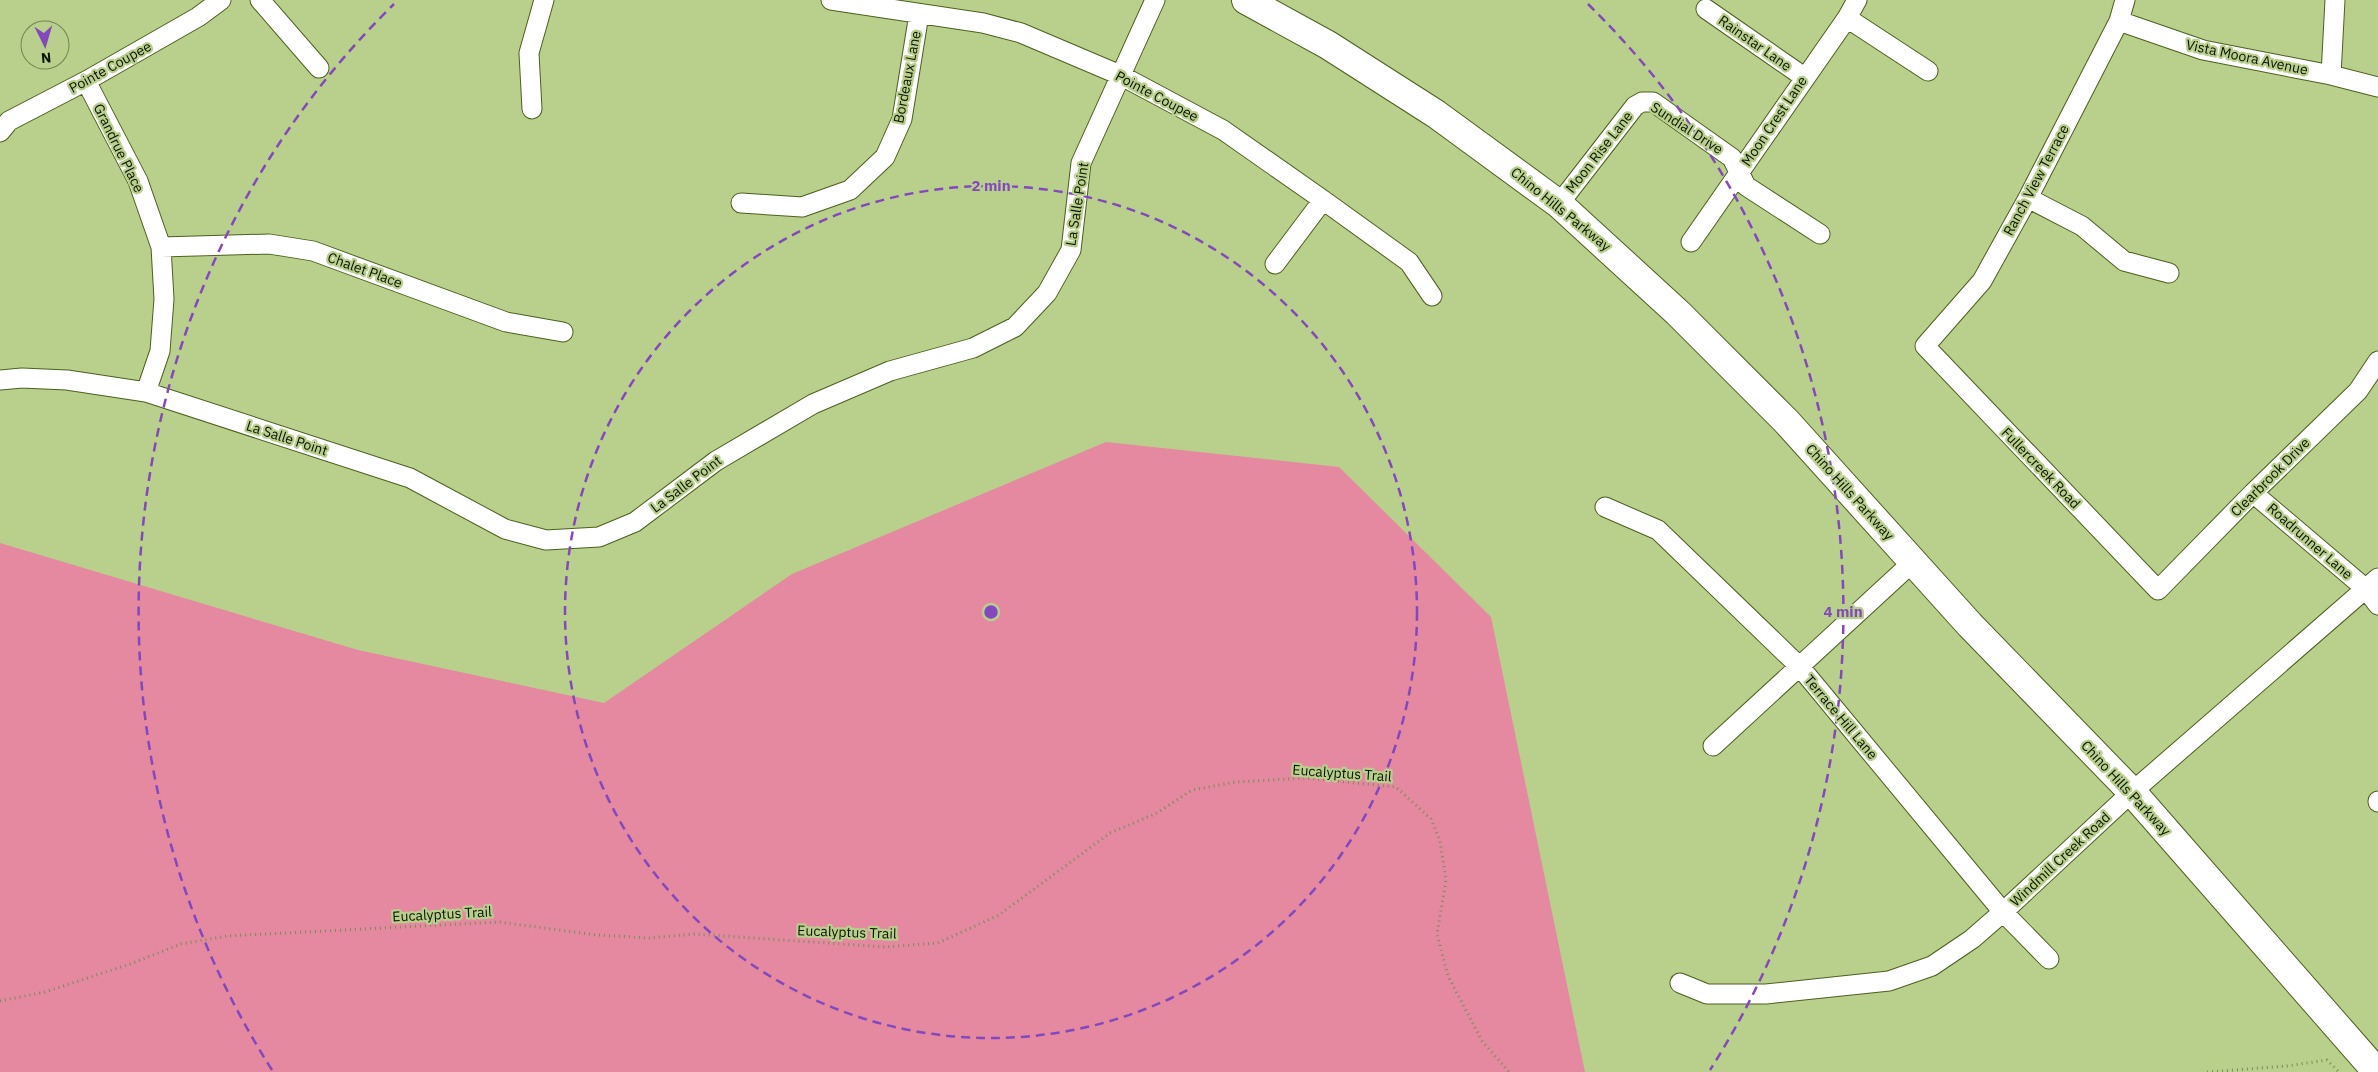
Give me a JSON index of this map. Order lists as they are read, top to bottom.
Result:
{
  "streets": {
    "main road": ["Chino Hills Parkway"],
    "street": [
      "Rainstar Lane",
      "Vista Moora Avenue",
      "Pointe Coupee",
      "Bordeaux Lane",
      "Moon Crest Lane",
      "Sundial Drive",
      "Grandrue Place",
      "Moon Rise Lane",
      "Ranch View Terrace",
      "La Salle Point",
      "Chalet Place",
      "Fullercreek Road",
      "Clearbrook Drive",
      "Roadrunner Lane",
      "Terrace Hill Lane",
      "Windmill Creek Road"
    ],
    "path": ["Eucalyptus Trail"]
  },
  "crossings": [
    ["Rainstar Lane", "Moon Crest Lane"],
    ["Vista Moora Avenue", "Ranch View Terrace"],
    ["Pointe Coupee", "Bordeaux Lane"],
    ["Pointe Coupee", "Grandrue Place"],
    ["Pointe Coupee", "La Salle Point"],
    ["Moon Crest Lane", "Sundial Drive"],
    ["Sundial Drive", "Moon Rise Lane"],
    ["Grandrue Place", "La Salle Point"],
    ["Grandrue Place", "Chalet Place"],
    ["Moon Rise Lane", "Chino Hills Parkway"],
    ["Ranch View Terrace", "Fullercreek Road"],
    ["Chino Hills Parkway", "Windmill Creek Road"],
    ["Fullercreek Road", "Clearbrook Drive"],
    ["Clearbrook Drive", "Roadrunner Lane"],
    ["Roadrunner Lane", "Windmill Creek Road"],
    ["Terrace Hill Lane", "Windmill Creek Road"]
  ],
  "north": "bottom",
  "rings": ["2 min", "4 min"]
}
